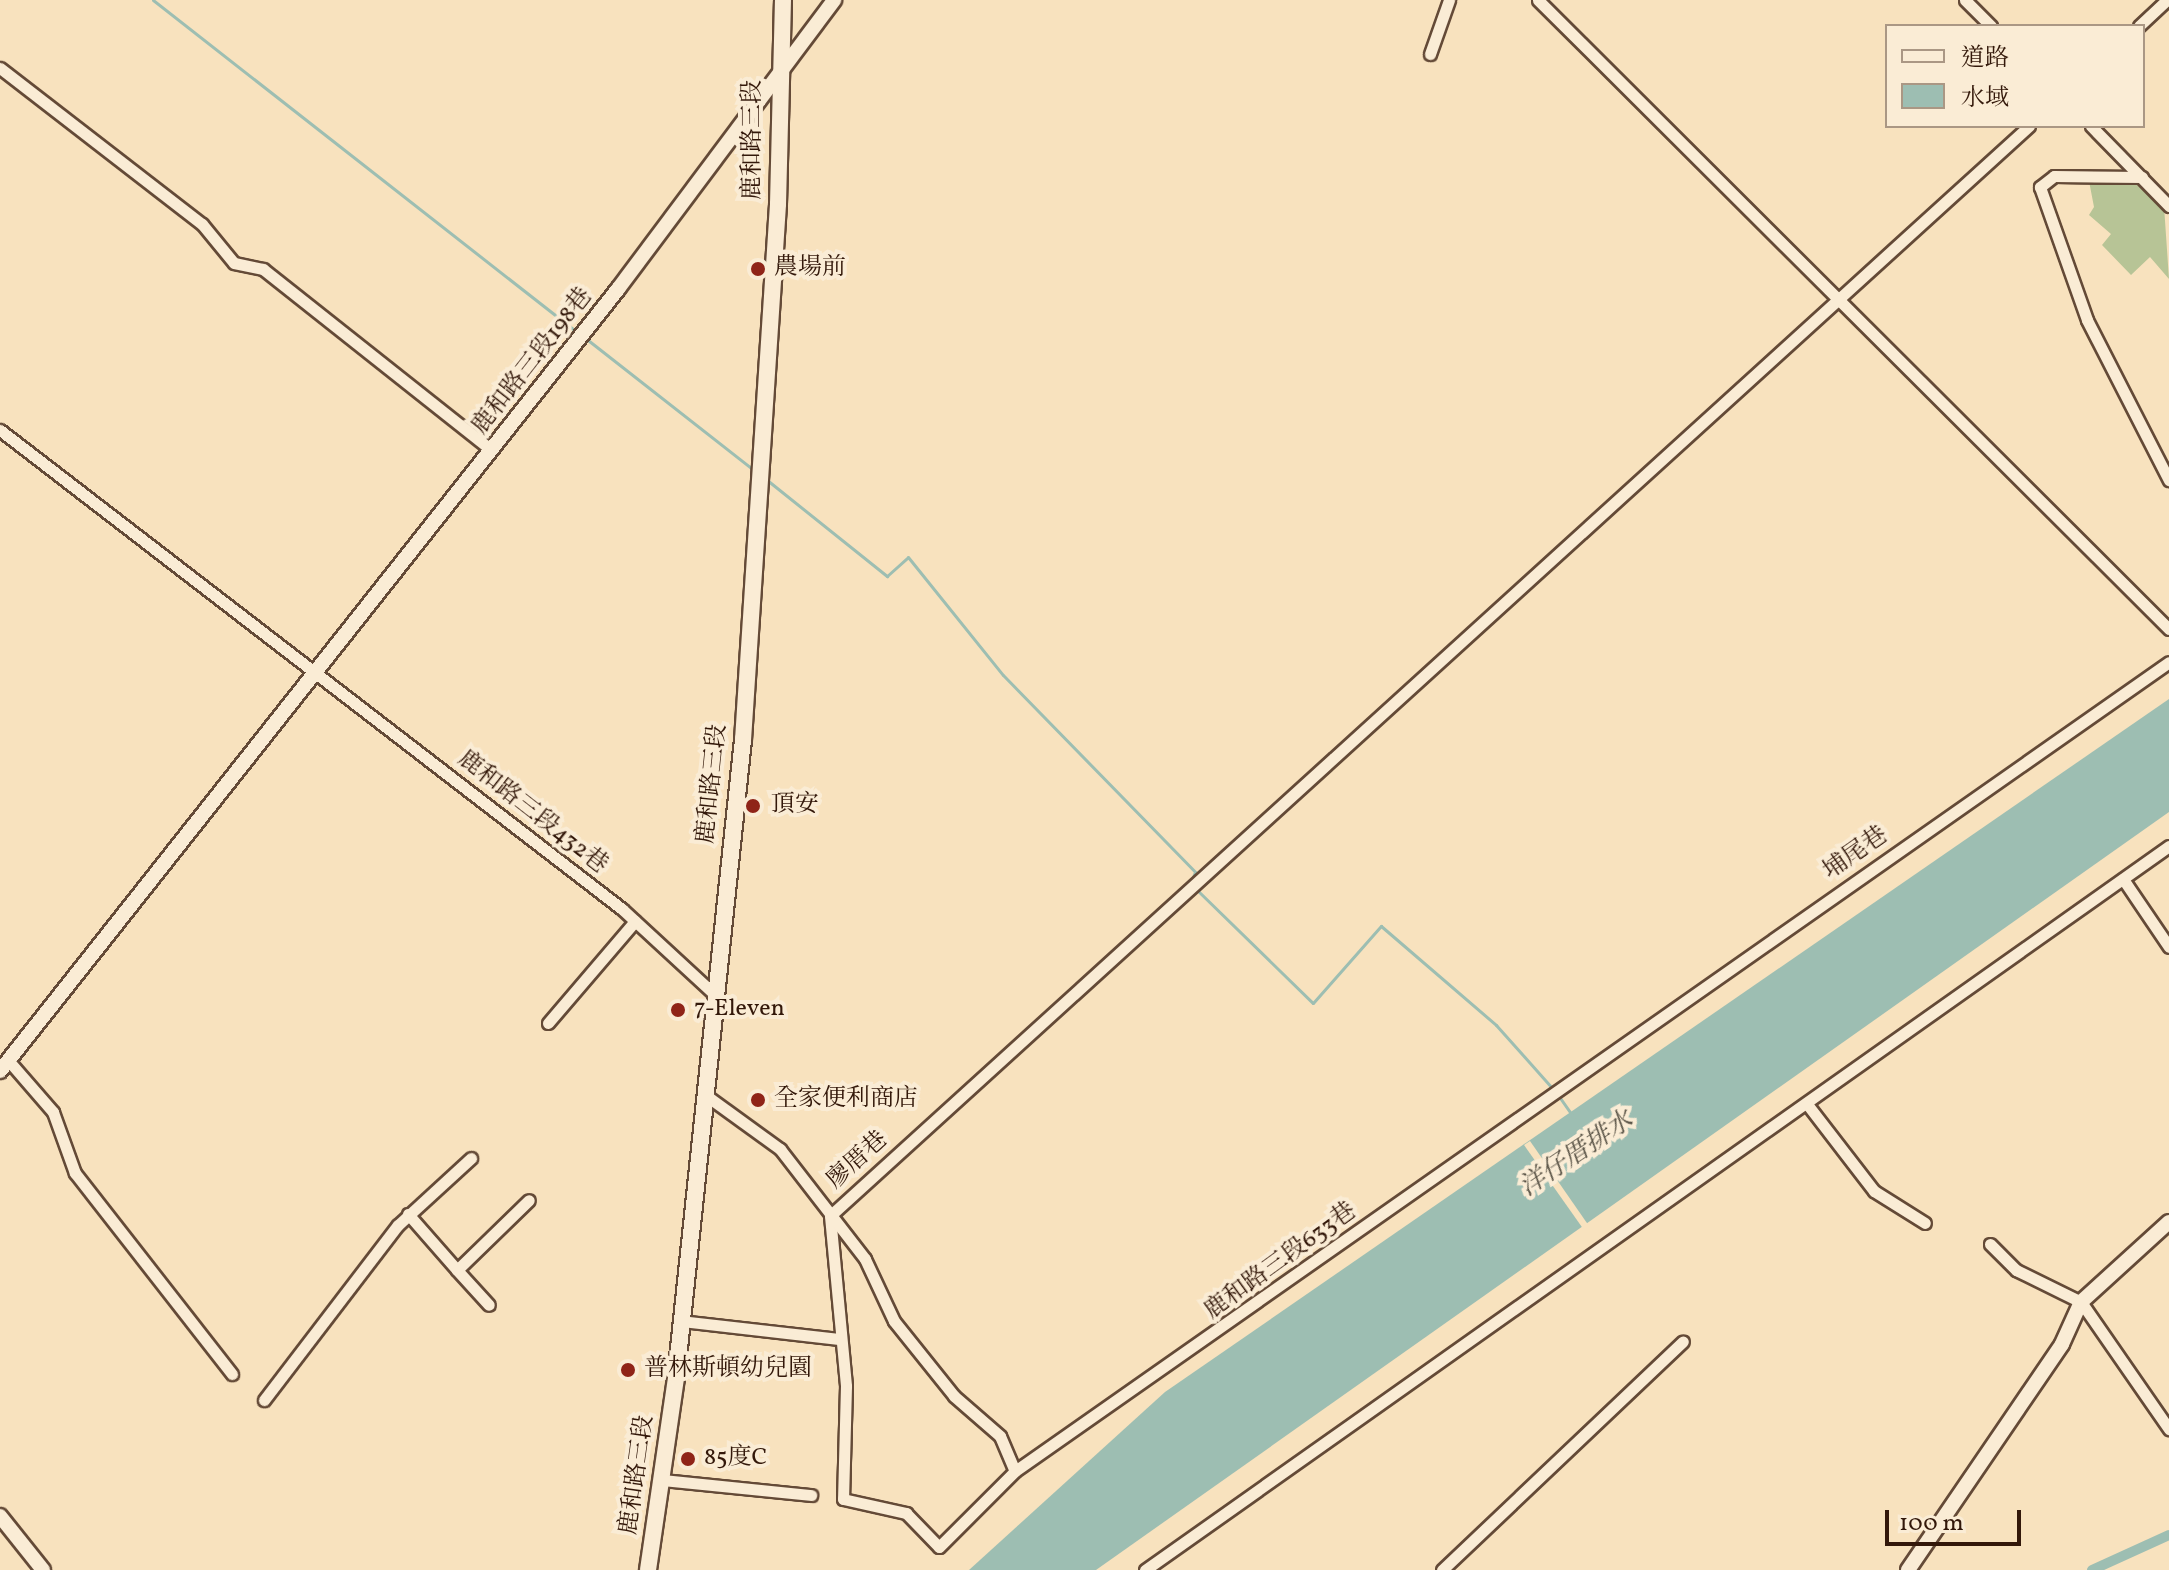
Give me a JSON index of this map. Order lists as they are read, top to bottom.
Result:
{
  "streets": {
    "main road": ["鹿和路三段"],
    "street": [
      "鹿和路三段198巷",
      "鹿和路三段432巷",
      "埔尾巷",
      "廖厝巷",
      "鹿和路三段633巷"
    ]
  },
  "crossings": [
    ["鹿和路三段", "鹿和路三段198巷"],
    ["鹿和路三段", "鹿和路三段432巷"],
    ["鹿和路三段198巷", "鹿和路三段432巷"],
    ["埔尾巷", "鹿和路三段633巷"]
  ],
  "water": ["洋仔厝排水"],
  "places": [
    "農場前",
    "頂安",
    "7-Eleven",
    "全家便利商店",
    "普林斯頓幼兒園",
    "85度C"
  ],
  "legend": ["道路", "水域"],
  "scale_bar": "100 m"
}
